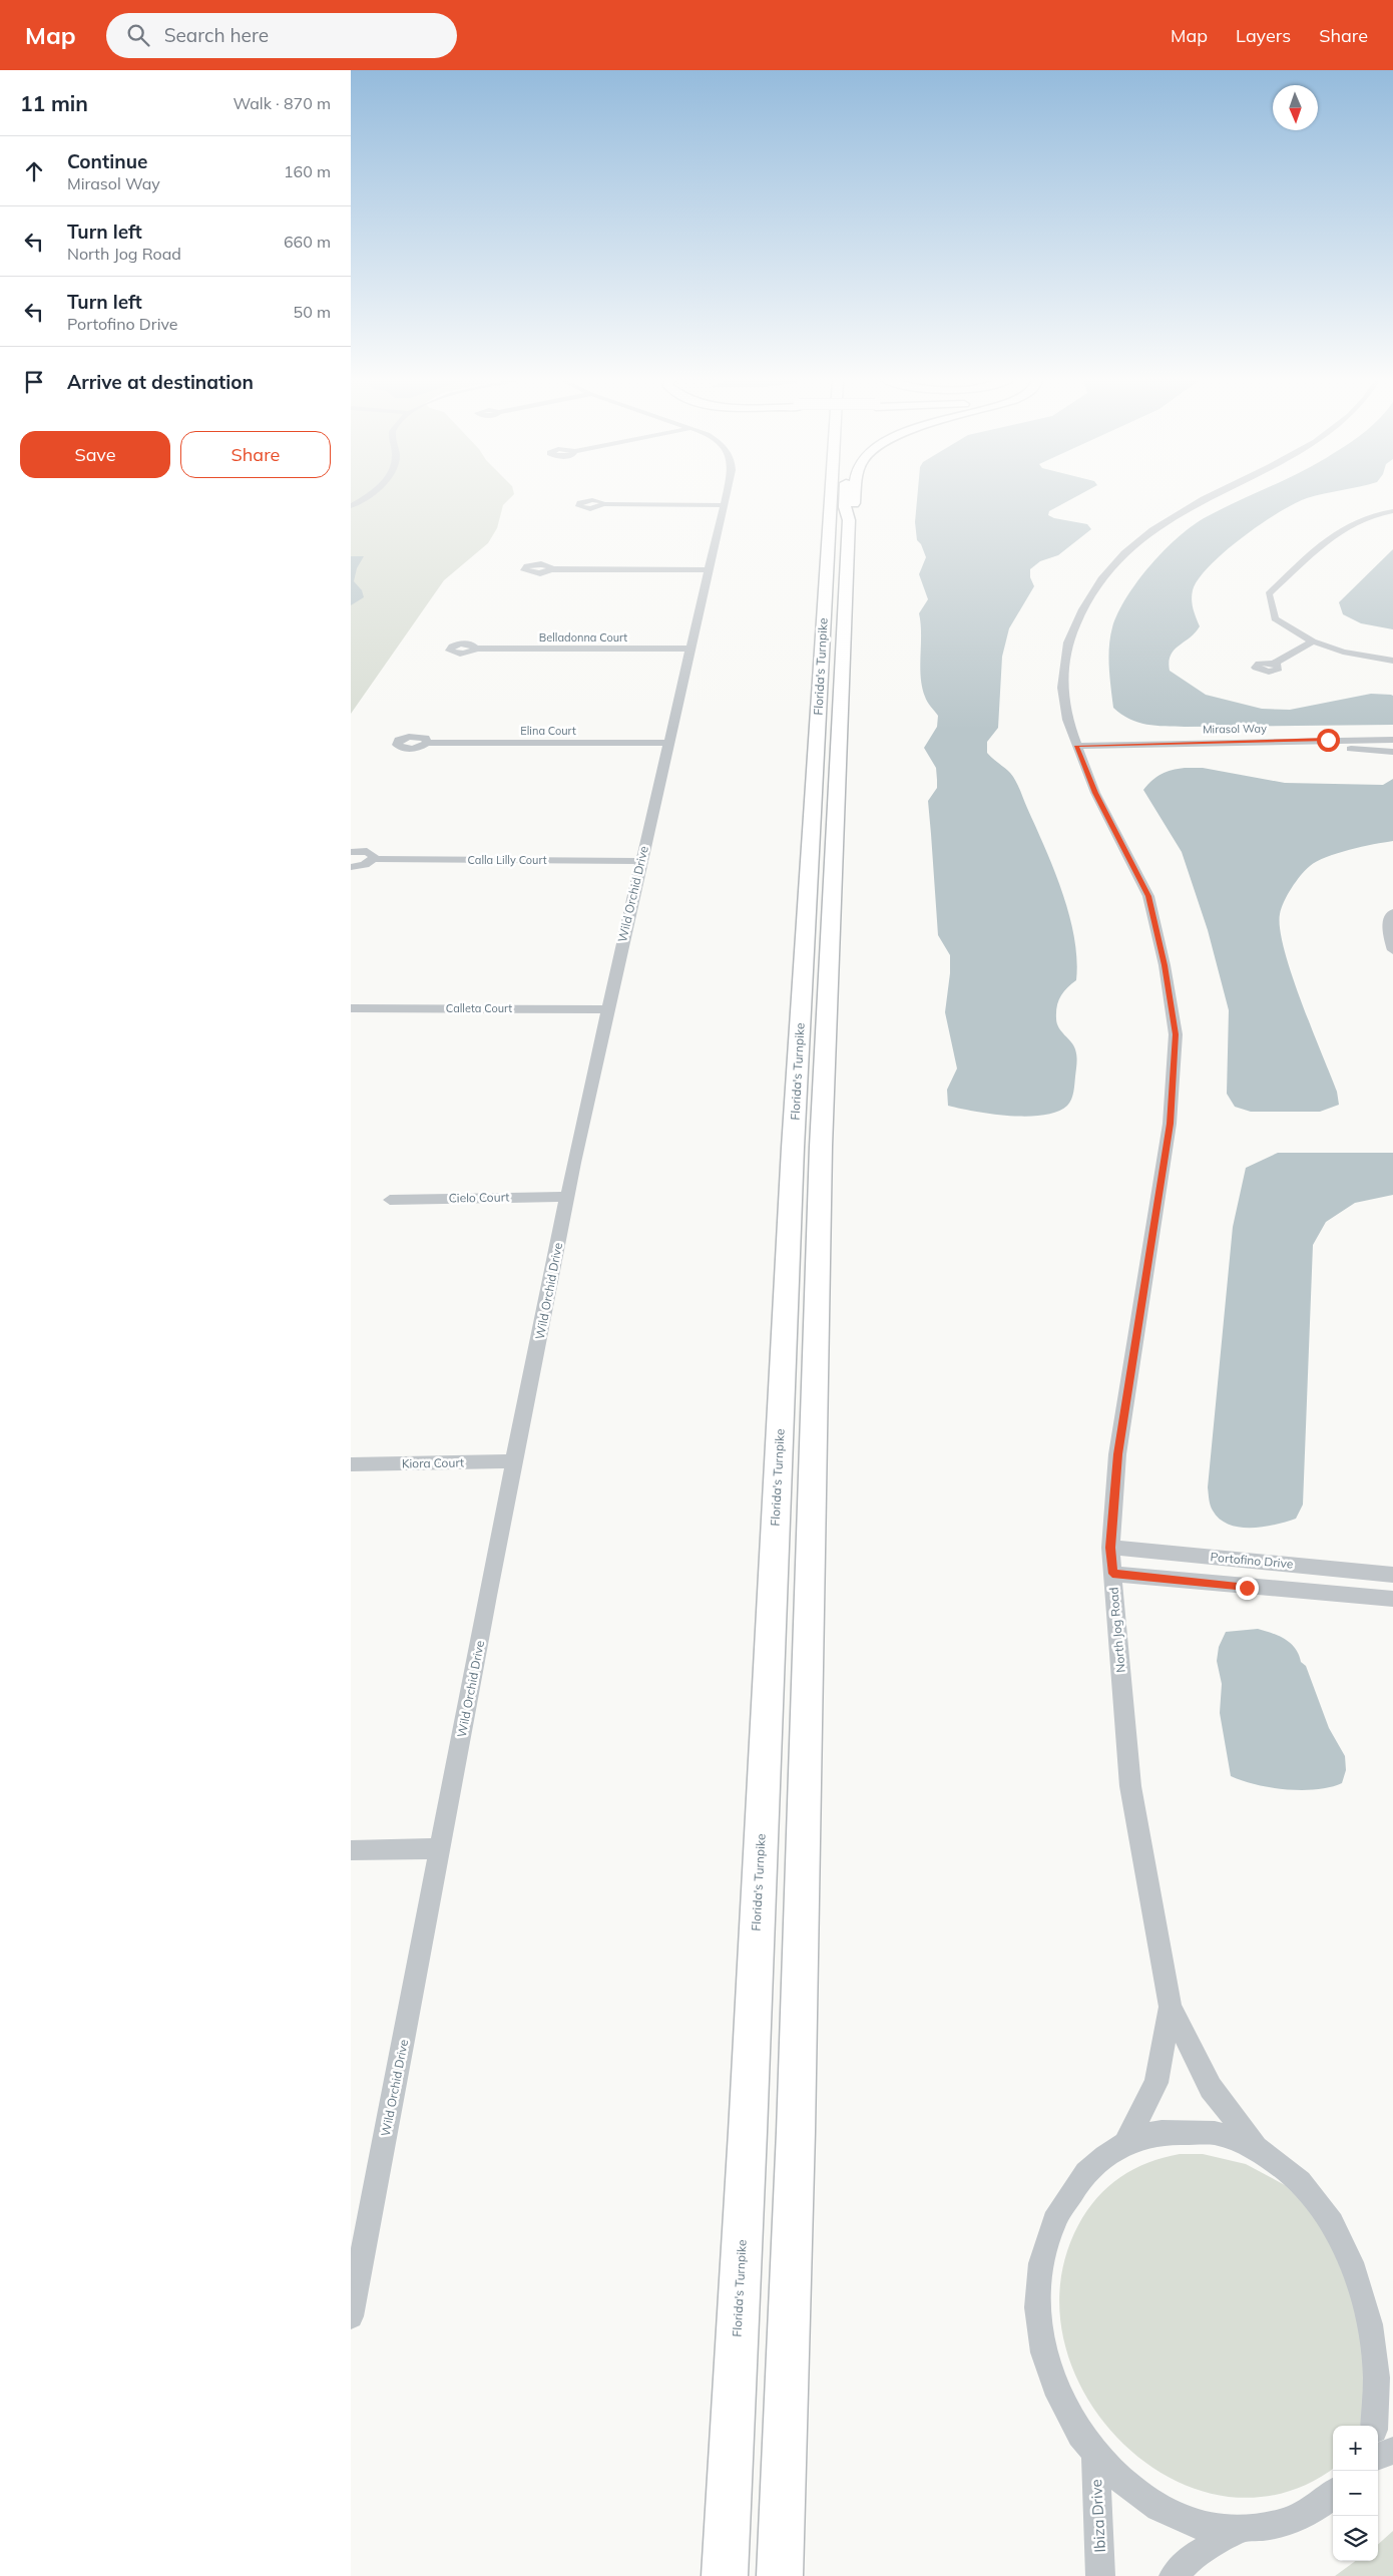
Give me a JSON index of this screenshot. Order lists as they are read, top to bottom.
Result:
{
  "streets": {
    "highway": ["Florida's Turnpike"],
    "street": [
      "Belladonna Court",
      "Mirasol Way",
      "Elina Court",
      "Calla Lilly Court",
      "Wild Orchid Drive",
      "Calleta Court",
      "Cielo Court",
      "Kiora Court",
      "Portofino Drive",
      "North Jog Road",
      "Ibiza Drive"
    ]
  },
  "crossings": [
    ["Belladonna Court", "Wild Orchid Drive"],
    ["Mirasol Way", "North Jog Road"],
    ["Elina Court", "Wild Orchid Drive"],
    ["Calla Lilly Court", "Wild Orchid Drive"],
    ["Wild Orchid Drive", "Calleta Court"],
    ["Wild Orchid Drive", "Cielo Court"],
    ["Wild Orchid Drive", "Kiora Court"],
    ["Portofino Drive", "North Jog Road"]
  ],
  "north": "bottom",
  "page": {
    "header": "Map",
    "search": "Search here",
    "nav": ["Map", "Layers", "Share"],
    "heading": ["11 min", "Walk · 870 m"],
    "list": [
      ["Continue", "Mirasol Way", "160 m"],
      ["Turn left", "North Jog Road", "660 m"],
      ["Turn left", "Portofino Drive", "50 m"],
      "Arrive at destination"
    ],
    "buttons": ["Save", "Share"],
    "map_buttons": ["+", "−"]
  }
}
